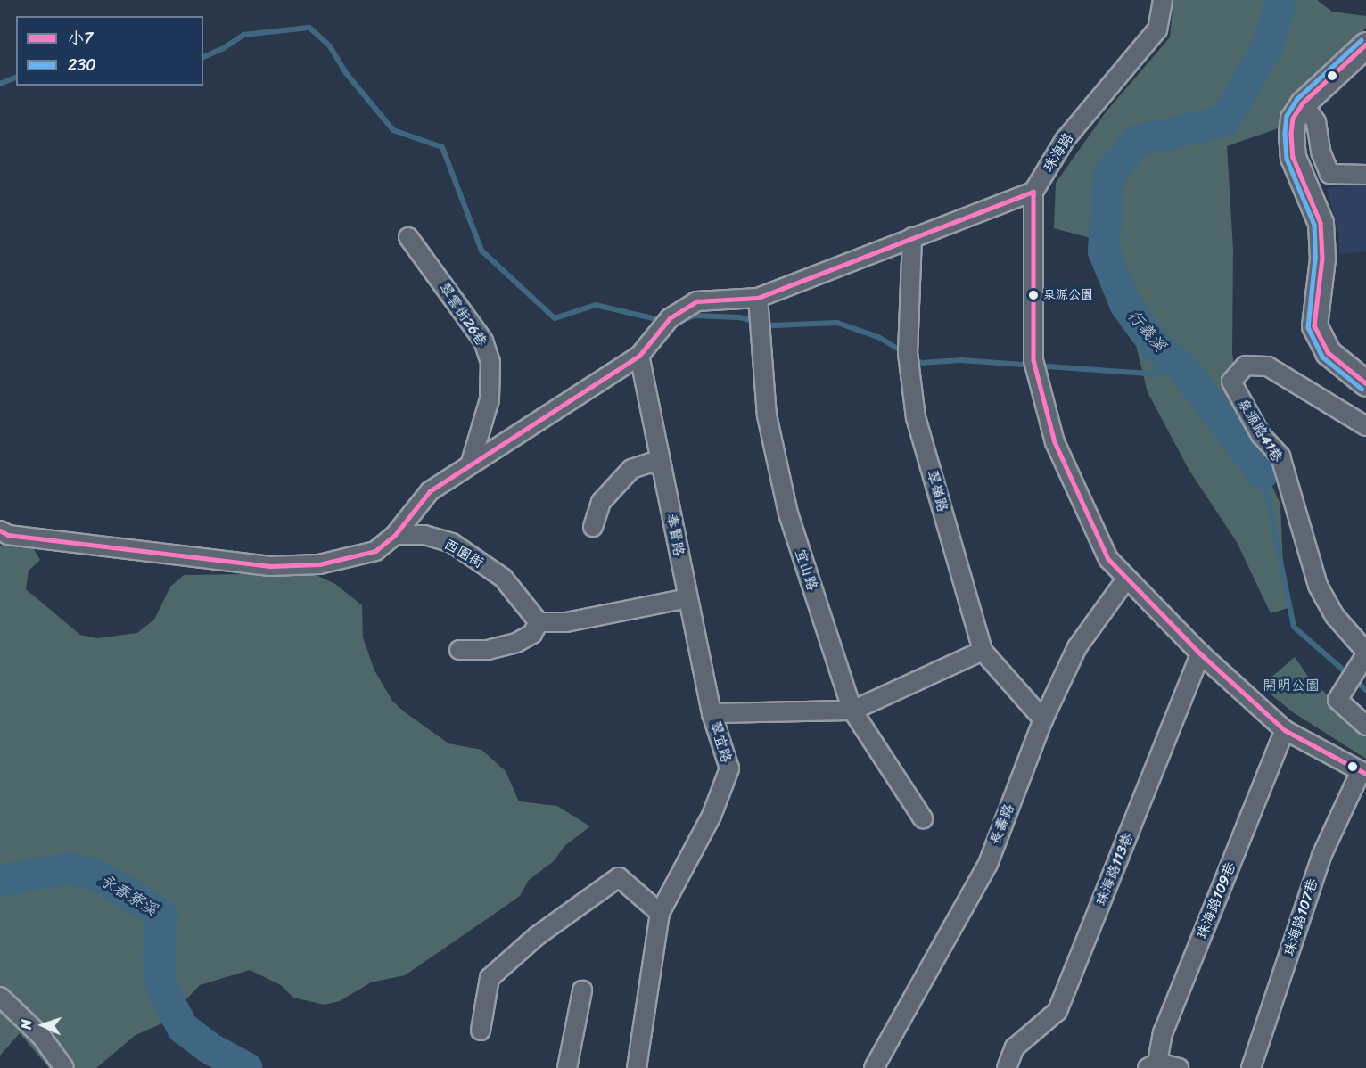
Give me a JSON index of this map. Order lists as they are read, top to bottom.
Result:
{
  "streets": {
    "street": [
      "珠海路",
      "翠雲街26巷",
      "泉源路41巷",
      "翠嶺路",
      "奉賢路",
      "西園街",
      "宜山路",
      "翠宜路",
      "長壽路",
      "珠海路113巷",
      "珠海路109巷",
      "珠海路107巷"
    ]
  },
  "crossings": [
    ["翠嶺路", "翠宜路"],
    ["翠嶺路", "長壽路"],
    ["奉賢路", "翠宜路"],
    ["宜山路", "翠宜路"]
  ],
  "water": ["行義溪", "永春寮溪"],
  "parks": ["開明公園"],
  "places": ["泉源公園"],
  "lines": ["transit line 230", "transit line 小7"],
  "legend": ["小7", "230"],
  "north": "left"
}
